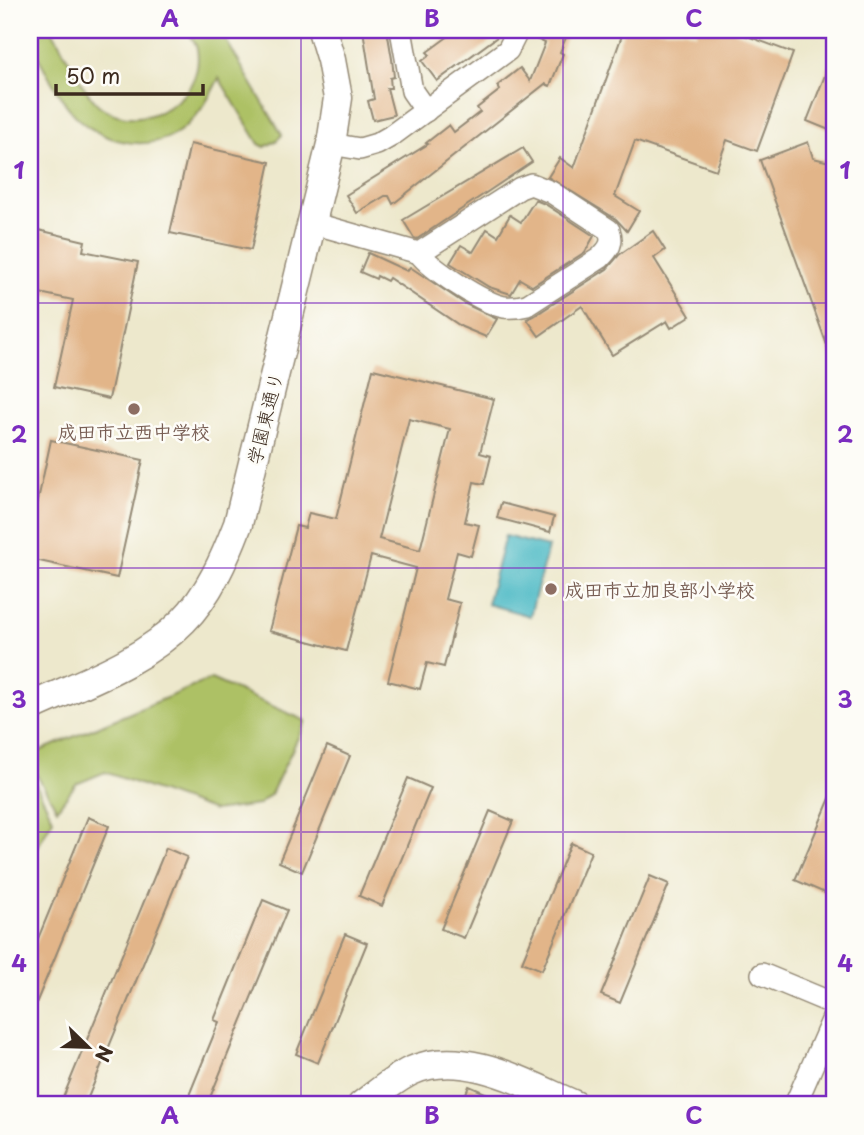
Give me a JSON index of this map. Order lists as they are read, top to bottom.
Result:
{
  "streets": {
    "street": ["学園東通り"]
  },
  "places": ["成田市立西中学校", "成田市立加良部小学校"],
  "scale_bar": "50 m",
  "north": "bottom right",
  "grid": {
    "columns": ["A", "B", "C"],
    "rows": [
      "1",
      "2",
      "3",
      "4"
    ]
  }
}
